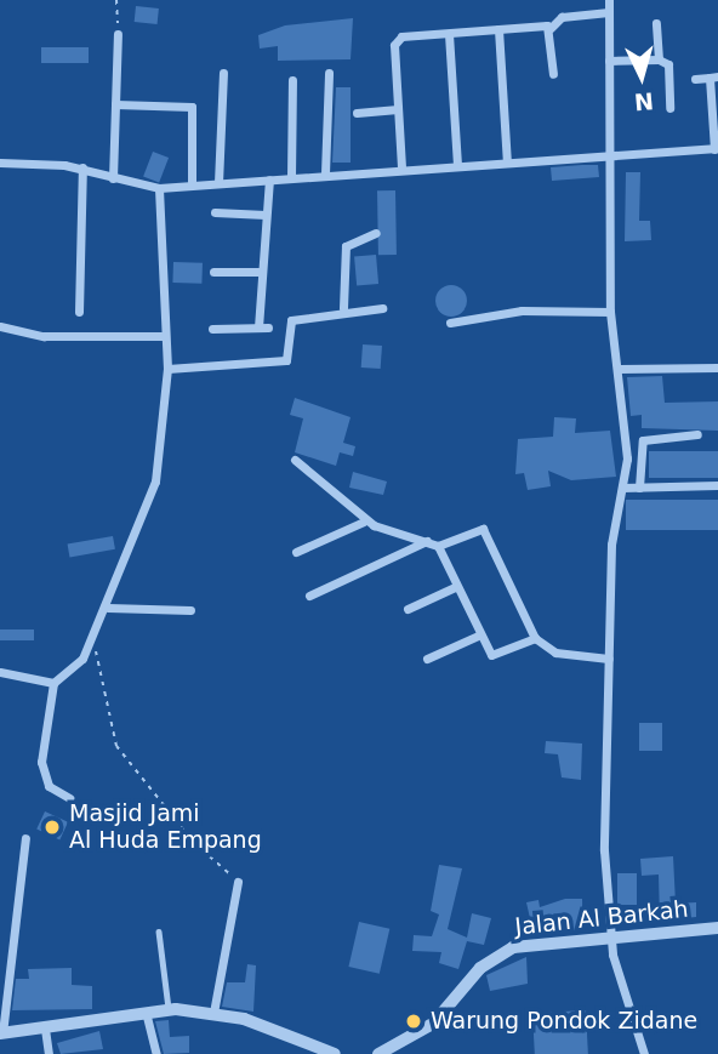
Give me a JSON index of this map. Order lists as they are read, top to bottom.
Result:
{
  "streets": {
    "street": ["Jalan Al Barkah"]
  },
  "places": ["Masjid Jami Al Huda Empang", "Warung Pondok Zidane"],
  "north": "bottom"
}
